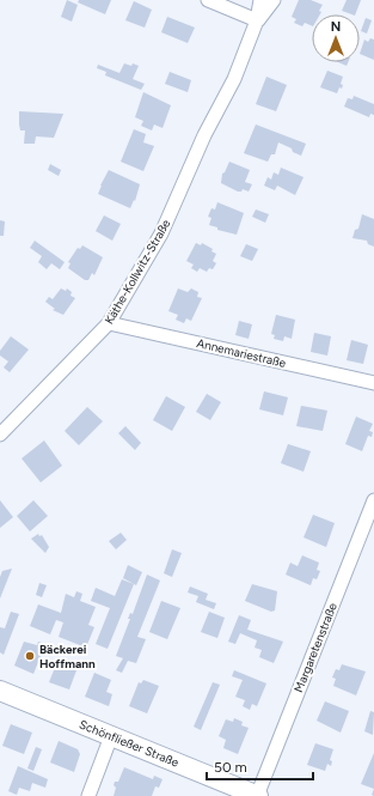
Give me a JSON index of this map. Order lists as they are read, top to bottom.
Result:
{
  "streets": {
    "main road": ["Schönfließer Straße"],
    "street": ["Käthe-Kollwitz-Straße", "Annemariestraße", "Margaretenstraße"]
  },
  "crossings": [
    ["Käthe-Kollwitz-Straße", "Annemariestraße"],
    ["Margaretenstraße", "Schönfließer Straße"]
  ],
  "places": ["Bäckerei Hoffmann"],
  "scale_bar": "50 m",
  "north": "top"
}
